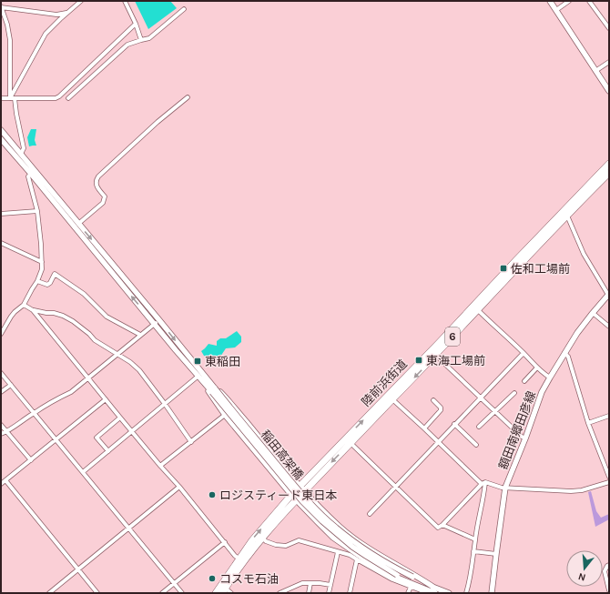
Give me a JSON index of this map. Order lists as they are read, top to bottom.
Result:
{
  "streets": {
    "highway": ["6", "陸前浜街道"],
    "street": ["額田南郷田彦線", "稲田高架橋"]
  },
  "places": {
    "transit": ["佐和工場前", "東海工場前", "東稲田"],
    "other": ["ロジスティード東日本", "コスモ石油"]
  },
  "north": "bottom"
}
